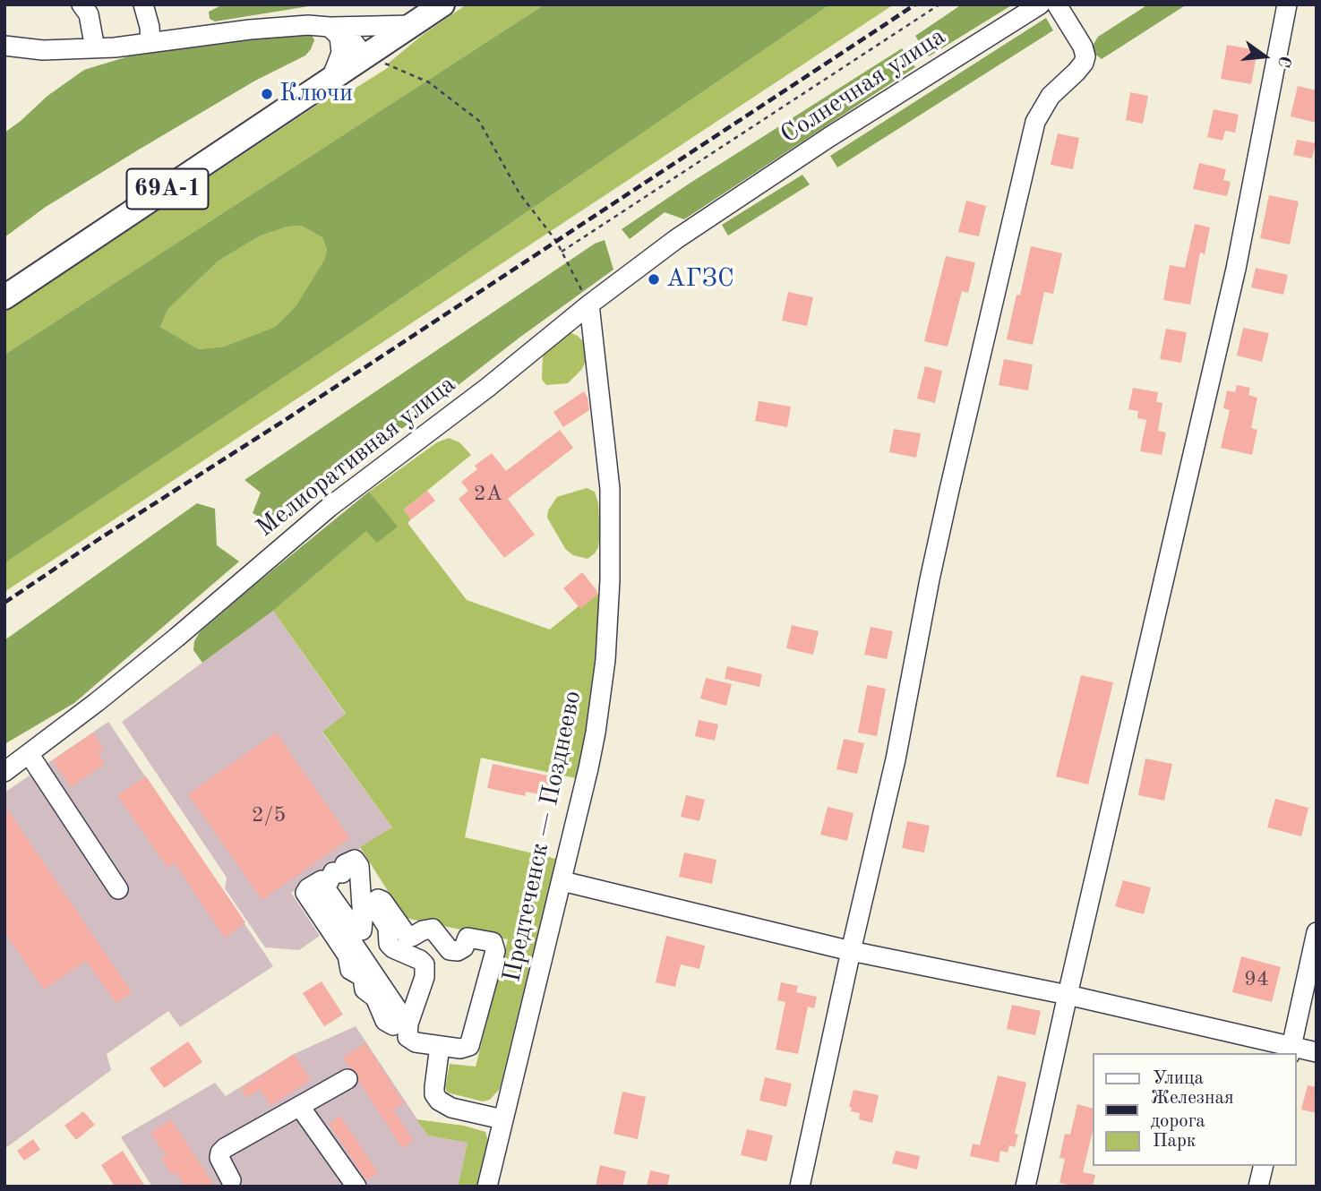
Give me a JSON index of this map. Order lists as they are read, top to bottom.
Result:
{
  "streets": {
    "main road": ["69А-1"],
    "street": ["Солнечная улица", "Мелиоративная улица", "Предтеченск — Позднеево"]
  },
  "crossings": [
    ["Солнечная улица", "Мелиоративная улица"],
    ["Мелиоративная улица", "Предтеченск — Позднеево"]
  ],
  "places": ["Ключи", "АГЗС"],
  "house_numbers": ["2А", "2/5", "94"],
  "legend": ["Улица", "Железная дорога", "Парк"],
  "north": "right"
}
